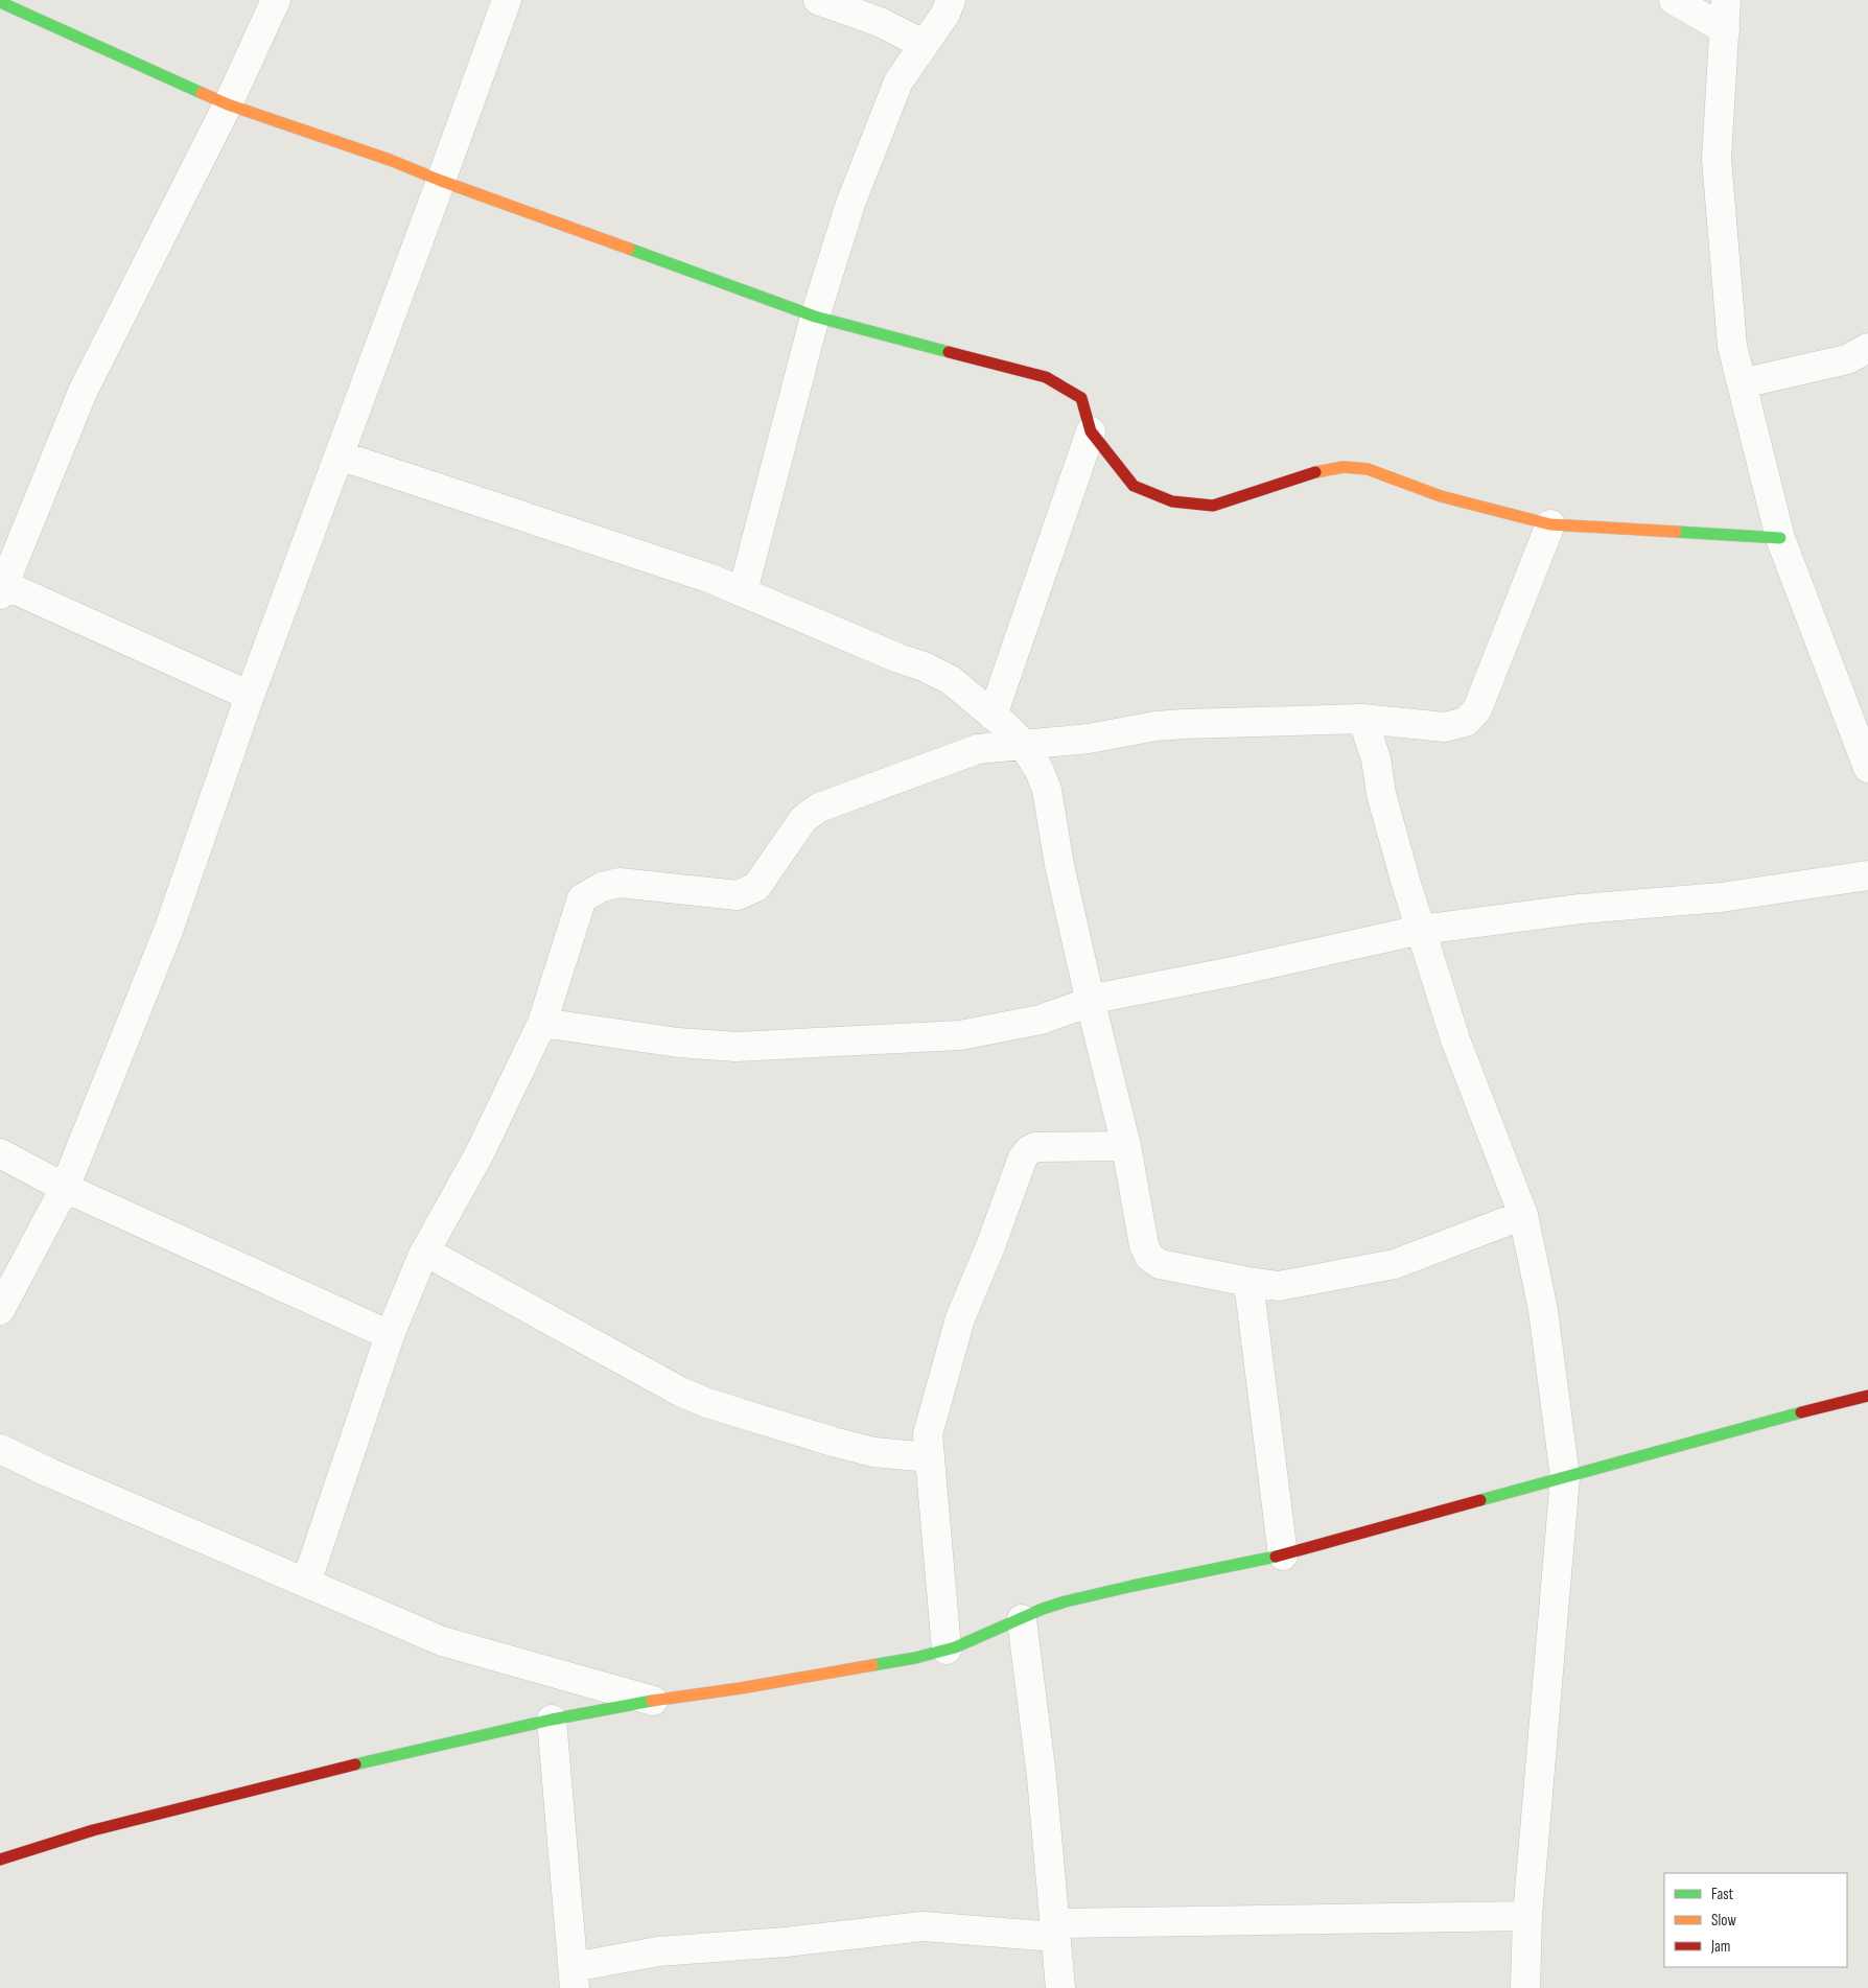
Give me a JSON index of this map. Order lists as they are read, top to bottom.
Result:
{
  "legend": ["Fast", "Slow", "Jam"]
}
